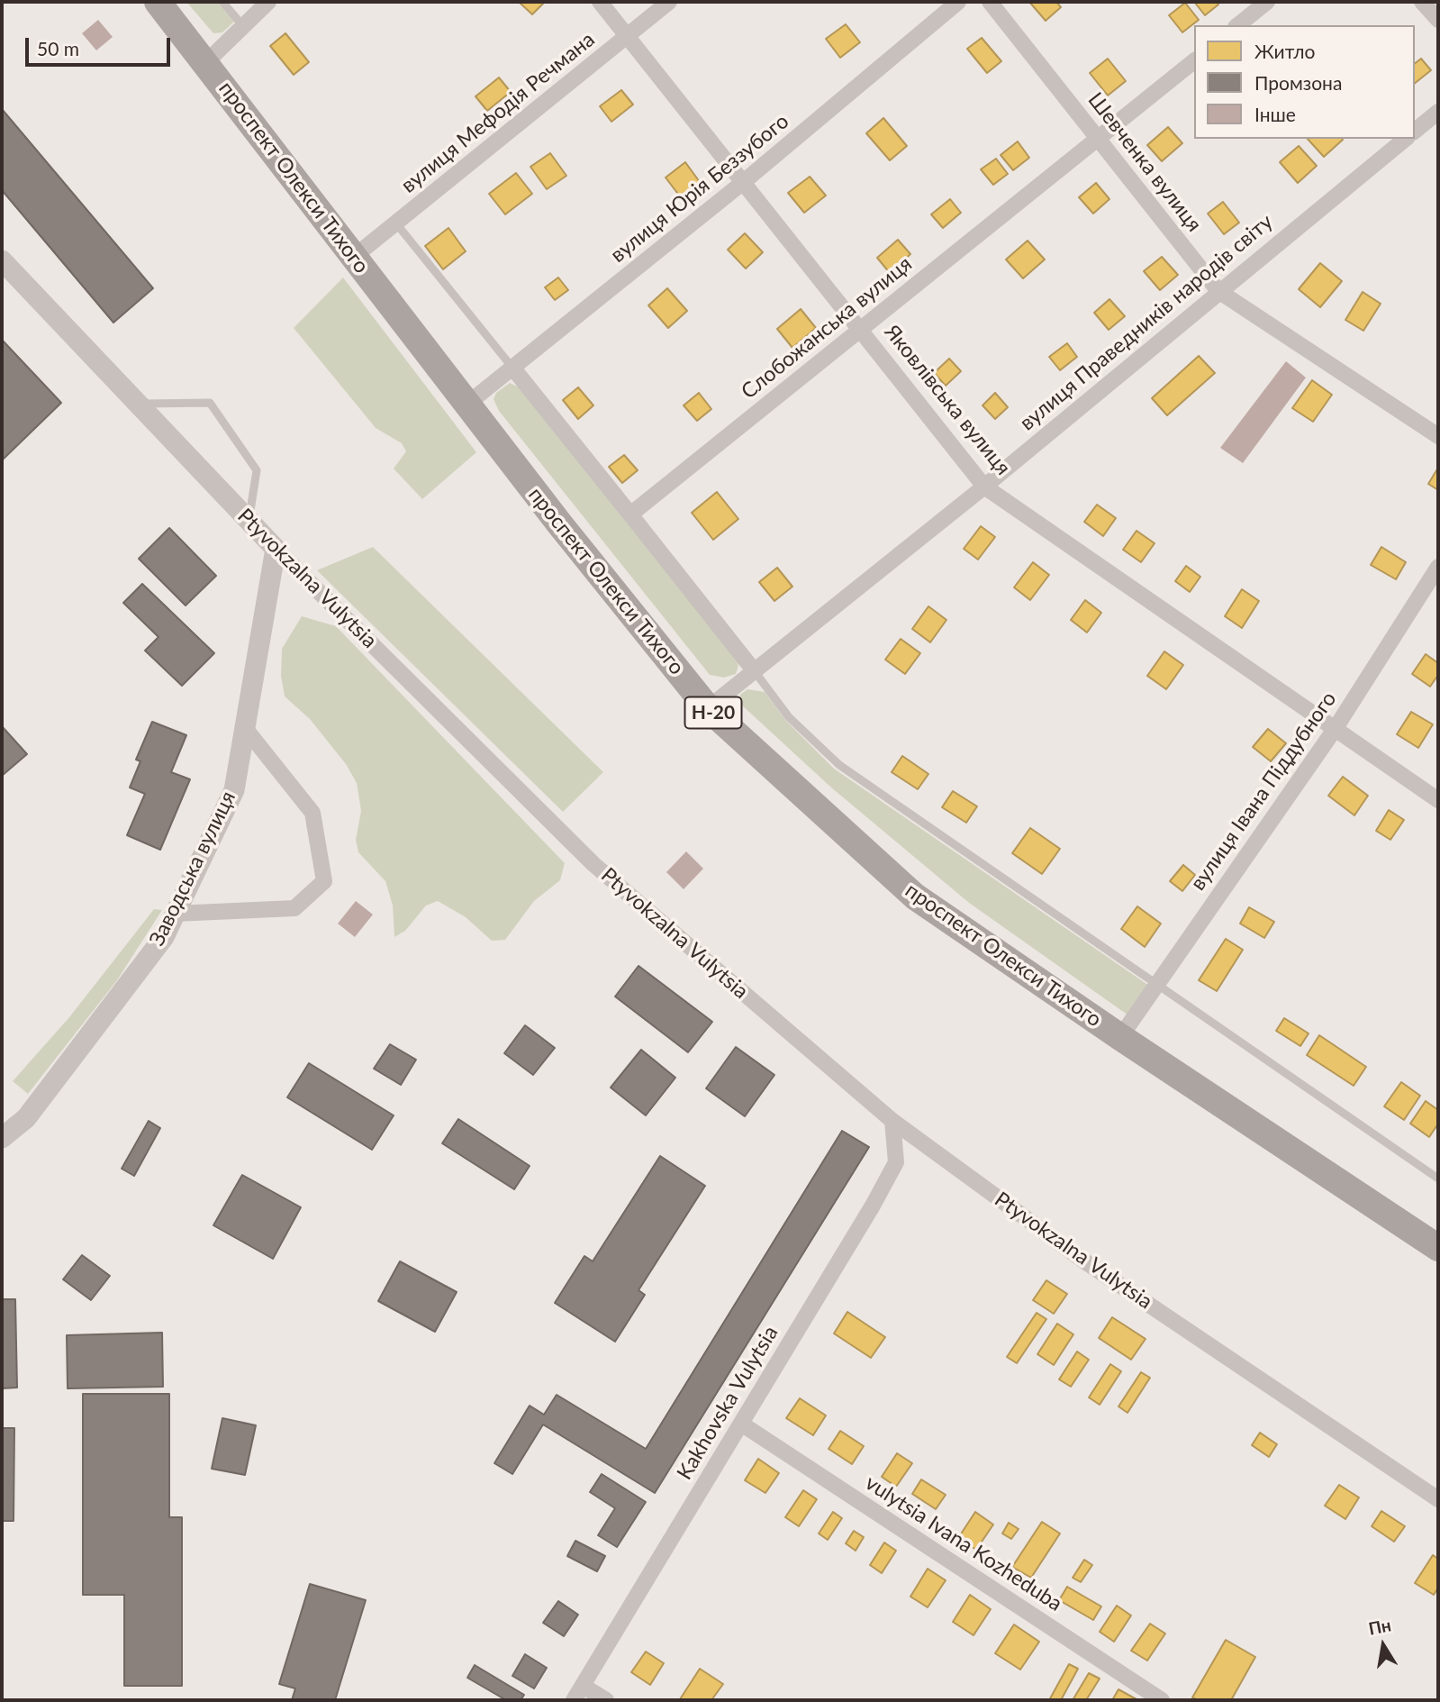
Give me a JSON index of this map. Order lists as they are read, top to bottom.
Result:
{
  "streets": {
    "main road": ["проспект Олекси Тихого", "Н-20"],
    "street": [
      "вулиця Мефодія Речмана",
      "Шевченка вулиця",
      "вулиця Юрія Беззубого",
      "вулиця Праведників народів світу",
      "Слобожанська вулиця",
      "Яковлівська вулиця",
      "Ptyvokzalna Vulytsia",
      "вулиця Івана Піддубного",
      "Заводська вулиця",
      "Kakhovska Vulytsia",
      "vulytsia Ivana Kozheduba"
    ]
  },
  "crossings": [
    ["вулиця Мефодія Речмана", "проспект Олекси Тихого"],
    ["вулиця Мефодія Речмана", "Яковлівська вулиця"],
    ["Шевченка вулиця", "вулиця Праведників народів світу"],
    ["Шевченка вулиця", "Слобожанська вулиця"],
    ["проспект Олекси Тихого", "вулиця Юрія Беззубого"],
    ["проспект Олекси Тихого", "вулиця Праведників народів світу"],
    ["проспект Олекси Тихого", "вулиця Івана Піддубного"],
    ["вулиця Юрія Беззубого", "Яковлівська вулиця"],
    ["вулиця Праведників народів світу", "Яковлівська вулиця"],
    ["Слобожанська вулиця", "Яковлівська вулиця"],
    ["Яковлівська вулиця", "вулиця Івана Піддубного"],
    ["Ptyvokzalna Vulytsia", "Заводська вулиця"],
    ["Ptyvokzalna Vulytsia", "Kakhovska Vulytsia"],
    ["Kakhovska Vulytsia", "vulytsia Ivana Kozheduba"]
  ],
  "legend": ["Житло", "Промзона", "Інше"],
  "scale_bar": "50 m",
  "north": "top"
}
